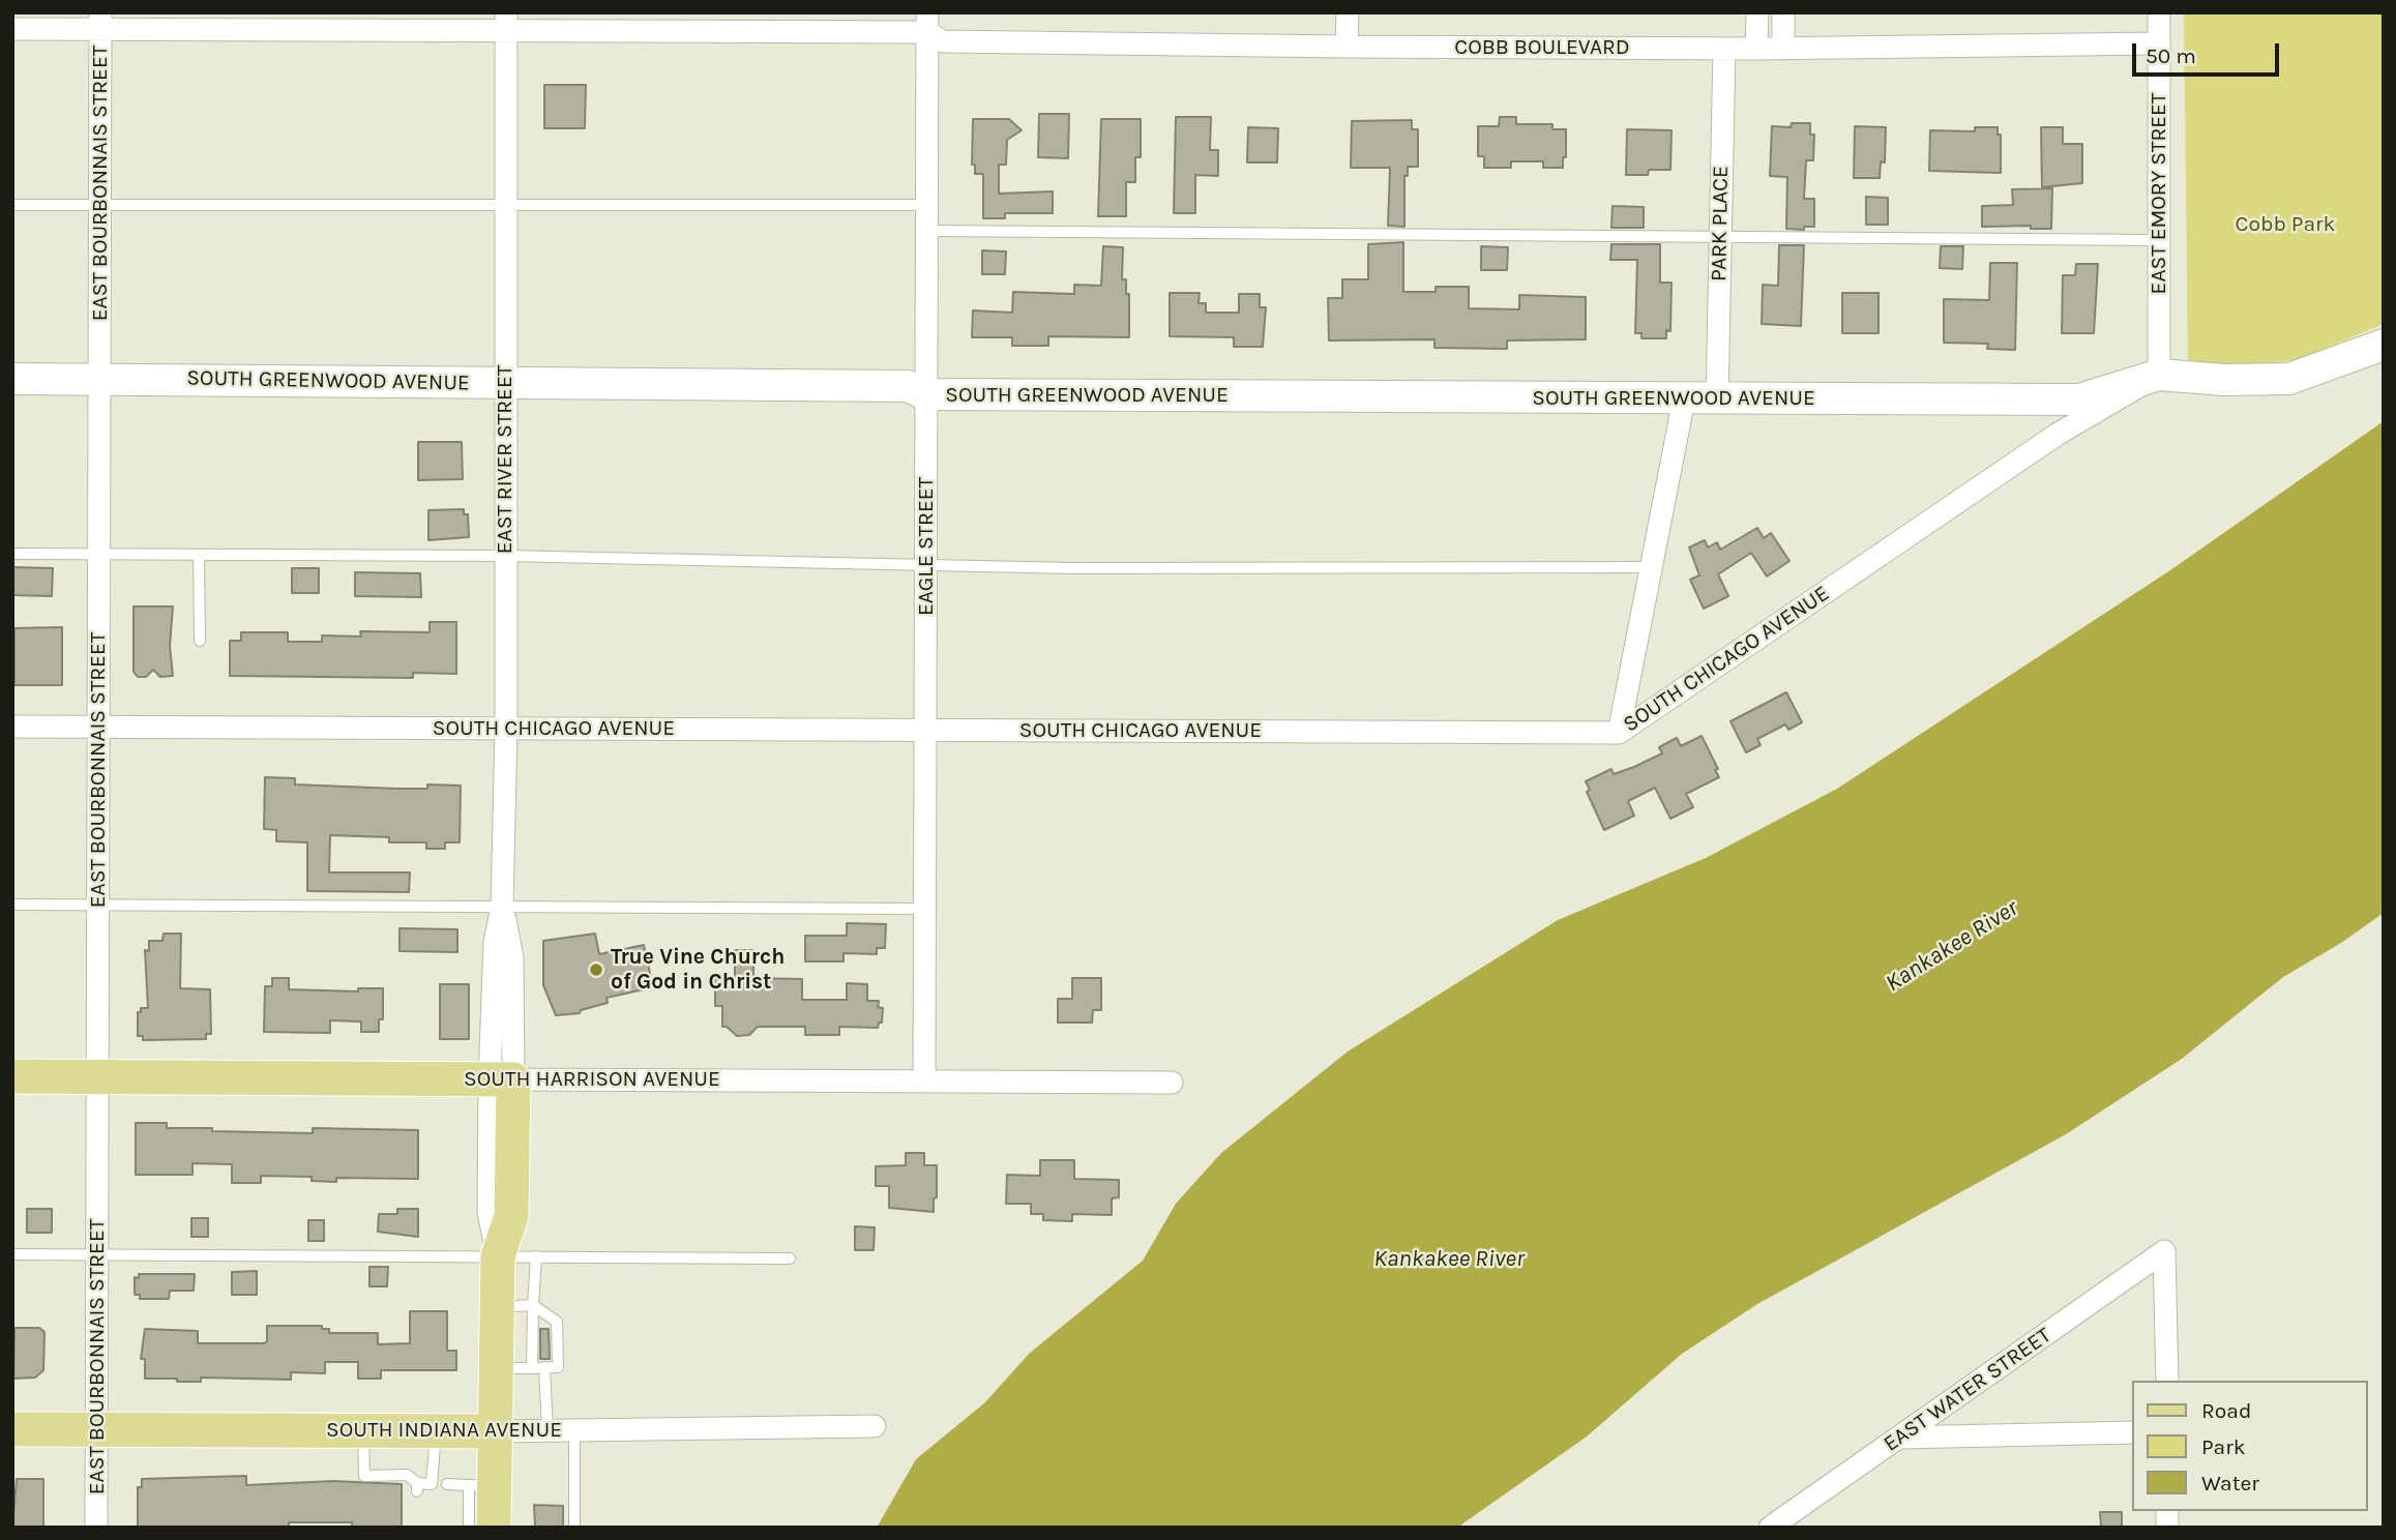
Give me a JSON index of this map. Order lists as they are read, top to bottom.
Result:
{
  "streets": {
    "main road": ["EAST RIVER STREET", "SOUTH HARRISON AVENUE", "SOUTH INDIANA AVENUE"],
    "street": [
      "COBB BOULEVARD",
      "EAST BOURBONNAIS STREET",
      "EAST EMORY STREET",
      "PARK PLACE",
      "SOUTH GREENWOOD AVENUE",
      "EAGLE STREET",
      "SOUTH CHICAGO AVENUE",
      "EAST WATER STREET"
    ]
  },
  "crossings": [
    ["COBB BOULEVARD", "EAST BOURBONNAIS STREET"],
    ["COBB BOULEVARD", "EAST EMORY STREET"],
    ["COBB BOULEVARD", "PARK PLACE"],
    ["COBB BOULEVARD", "EAST RIVER STREET"],
    ["COBB BOULEVARD", "EAGLE STREET"],
    ["EAST BOURBONNAIS STREET", "SOUTH GREENWOOD AVENUE"],
    ["EAST BOURBONNAIS STREET", "SOUTH CHICAGO AVENUE"],
    ["EAST BOURBONNAIS STREET", "SOUTH HARRISON AVENUE"],
    ["EAST BOURBONNAIS STREET", "SOUTH INDIANA AVENUE"],
    ["EAST EMORY STREET", "SOUTH GREENWOOD AVENUE"],
    ["EAST EMORY STREET", "SOUTH CHICAGO AVENUE"],
    ["PARK PLACE", "SOUTH GREENWOOD AVENUE"],
    ["SOUTH GREENWOOD AVENUE", "EAST RIVER STREET"],
    ["SOUTH GREENWOOD AVENUE", "EAGLE STREET"],
    ["SOUTH GREENWOOD AVENUE", "SOUTH CHICAGO AVENUE"],
    ["EAST RIVER STREET", "SOUTH CHICAGO AVENUE"],
    ["EAST RIVER STREET", "SOUTH HARRISON AVENUE"],
    ["EAST RIVER STREET", "SOUTH INDIANA AVENUE"],
    ["EAGLE STREET", "SOUTH CHICAGO AVENUE"],
    ["EAGLE STREET", "SOUTH HARRISON AVENUE"]
  ],
  "water": ["Kankakee River"],
  "parks": ["Cobb Park"],
  "places": ["True Vine Church of God in Christ"],
  "legend": ["Road", "Park", "Water"],
  "scale_bar": "50 m"
}
